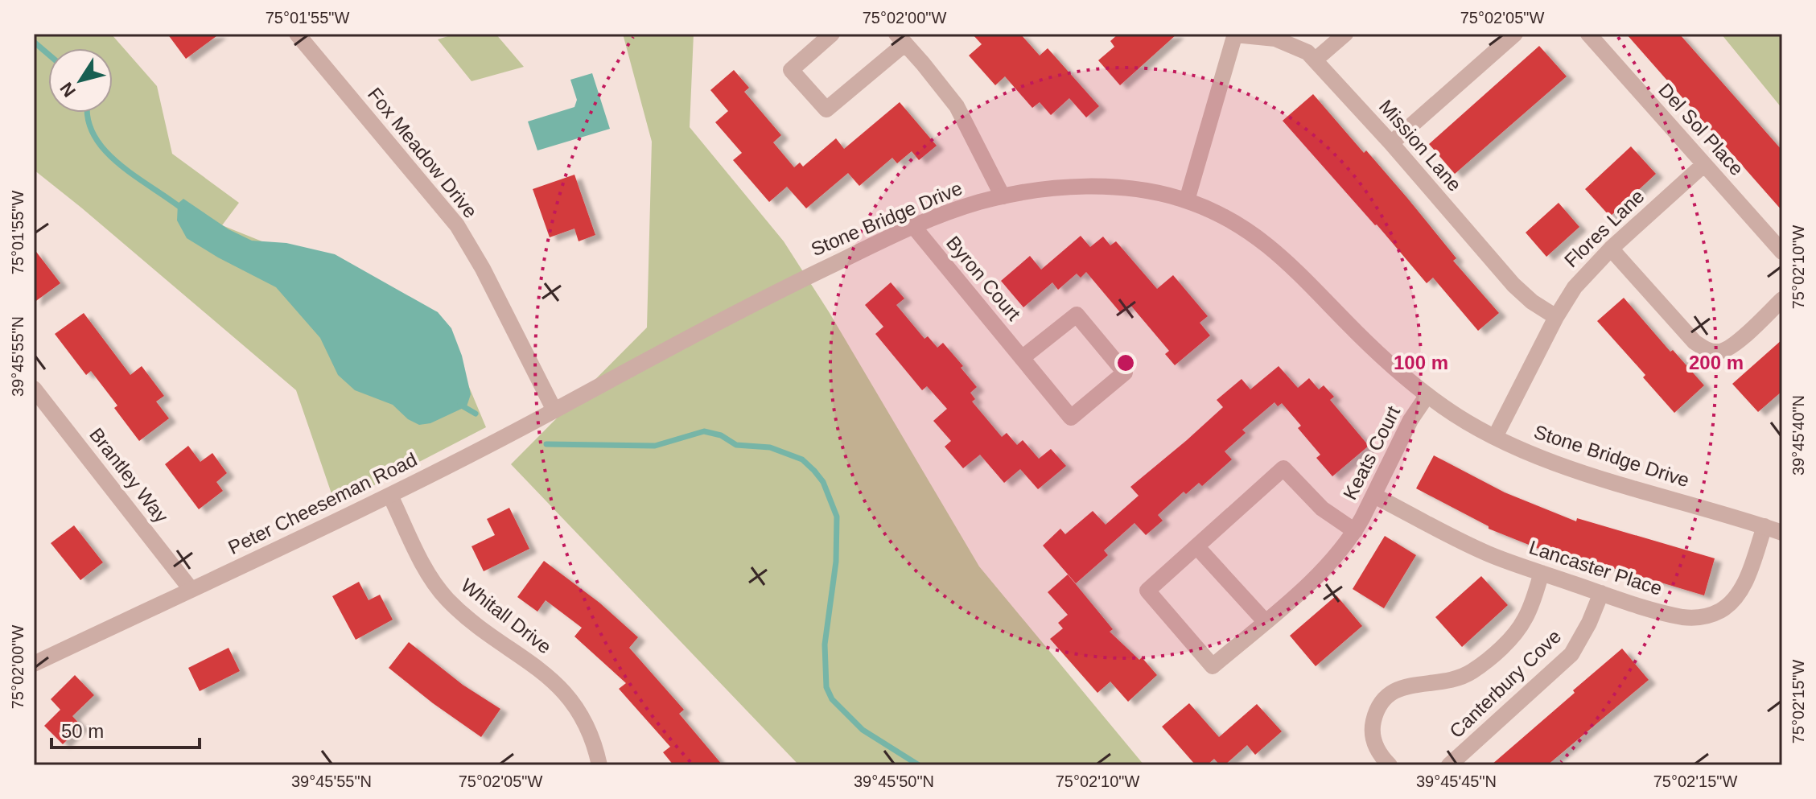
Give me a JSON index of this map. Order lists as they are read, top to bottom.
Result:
{
  "streets": {
    "street": [
      "Del Sol Place",
      "Mission Lane",
      "Fox Meadow Drive",
      "Stone Bridge Drive",
      "Flores Lane",
      "Byron Court",
      "Keats Court",
      "Brantley Way",
      "Peter Cheeseman Road",
      "Lancaster Place",
      "Whitall Drive",
      "Canterbury Cove"
    ]
  },
  "crossings": [
    ["Del Sol Place", "Flores Lane"],
    ["Mission Lane", "Flores Lane"],
    ["Fox Meadow Drive", "Peter Cheeseman Road"],
    ["Stone Bridge Drive", "Flores Lane"],
    ["Stone Bridge Drive", "Byron Court"],
    ["Stone Bridge Drive", "Keats Court"],
    ["Stone Bridge Drive", "Peter Cheeseman Road"],
    ["Stone Bridge Drive", "Lancaster Place"],
    ["Keats Court", "Lancaster Place"],
    ["Brantley Way", "Peter Cheeseman Road"],
    ["Peter Cheeseman Road", "Whitall Drive"],
    ["Lancaster Place", "Canterbury Cove"]
  ],
  "scale_bar": "50 m",
  "north": "bottom left",
  "coordinates": [
    "75°01'55\"W",
    "75°02'00\"W",
    "75°02'05\"W",
    "75°02'10\"W",
    "39°45'55\"N",
    "39°45'40\"N",
    "75°02'15\"W",
    "39°45'50\"N",
    "39°45'45\"N"
  ],
  "rings": ["100 m", "200 m"]
}
